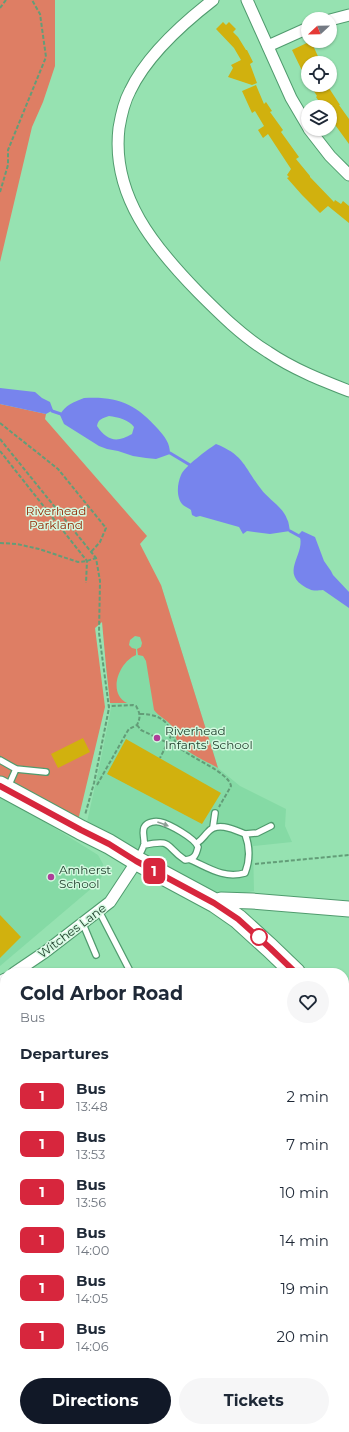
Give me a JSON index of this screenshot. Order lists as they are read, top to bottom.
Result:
{
  "streets": {
    "street": ["Witches Lane"]
  },
  "parks": ["Riverhead Parkland"],
  "places": ["Riverhead Infants' School", "Amherst School"],
  "lines": ["bus line 1"],
  "north": "left",
  "page": {
    "on_map": "1",
    "heading": [
      ["Cold Arbor Road", "Bus"],
      "Departures"
    ],
    "list": [
      {
        "mark": "1",
        "name": "Bus",
        "note": "13:48",
        "value": "2 min"
      },
      {
        "mark": "1",
        "name": "Bus",
        "note": "13:53",
        "value": "7 min"
      },
      {
        "mark": "1",
        "name": "Bus",
        "note": "13:56",
        "value": "10 min"
      },
      {
        "mark": "1",
        "name": "Bus",
        "note": "14:00",
        "value": "14 min"
      },
      {
        "mark": "1",
        "name": "Bus",
        "note": "14:05",
        "value": "19 min"
      },
      {
        "mark": "1",
        "name": "Bus",
        "note": "14:06",
        "value": "20 min"
      }
    ],
    "buttons": ["Directions", "Tickets"]
  }
}
